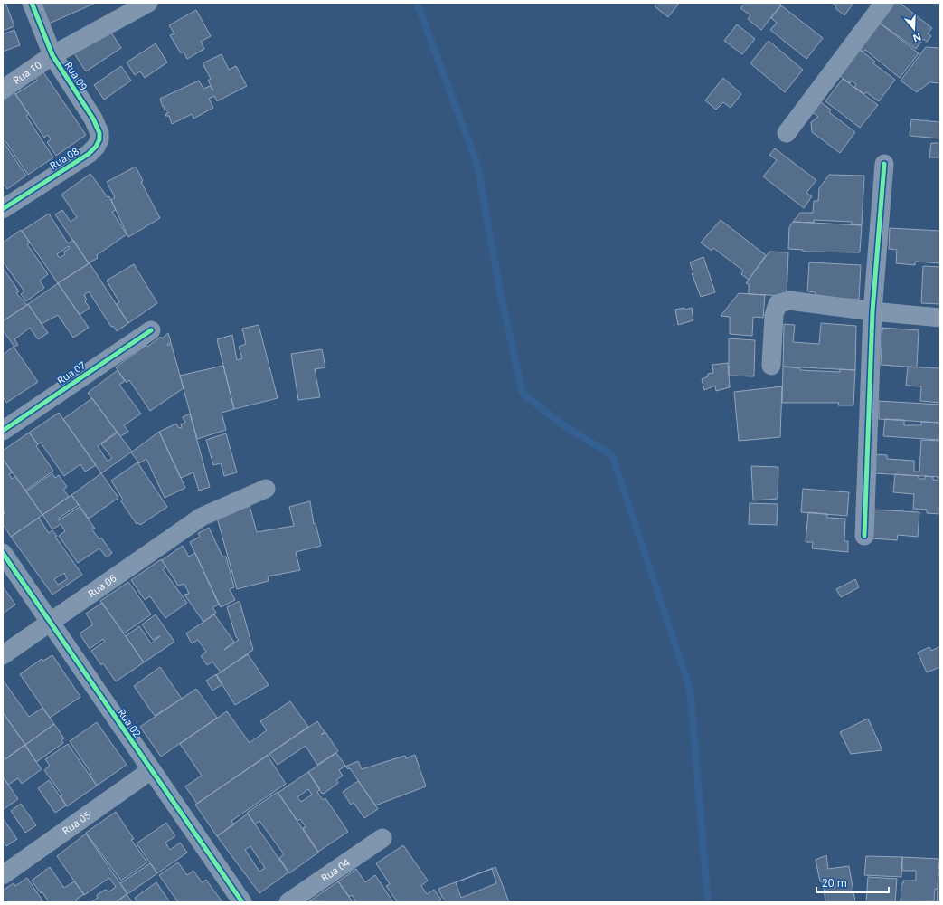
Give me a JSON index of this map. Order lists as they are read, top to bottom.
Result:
{
  "streets": {
    "street": [
      "Rua 10",
      "Rua 09",
      "Rua 08",
      "Rua 07",
      "Rua 06",
      "Rua 02",
      "Rua 05",
      "Rua 04"
    ]
  },
  "crossings": [
    ["Rua 10", "Rua 09"],
    ["Rua 09", "Rua 08"],
    ["Rua 06", "Rua 02"],
    ["Rua 02", "Rua 05"]
  ],
  "scale_bar": "20 m",
  "north": "bottom"
}
